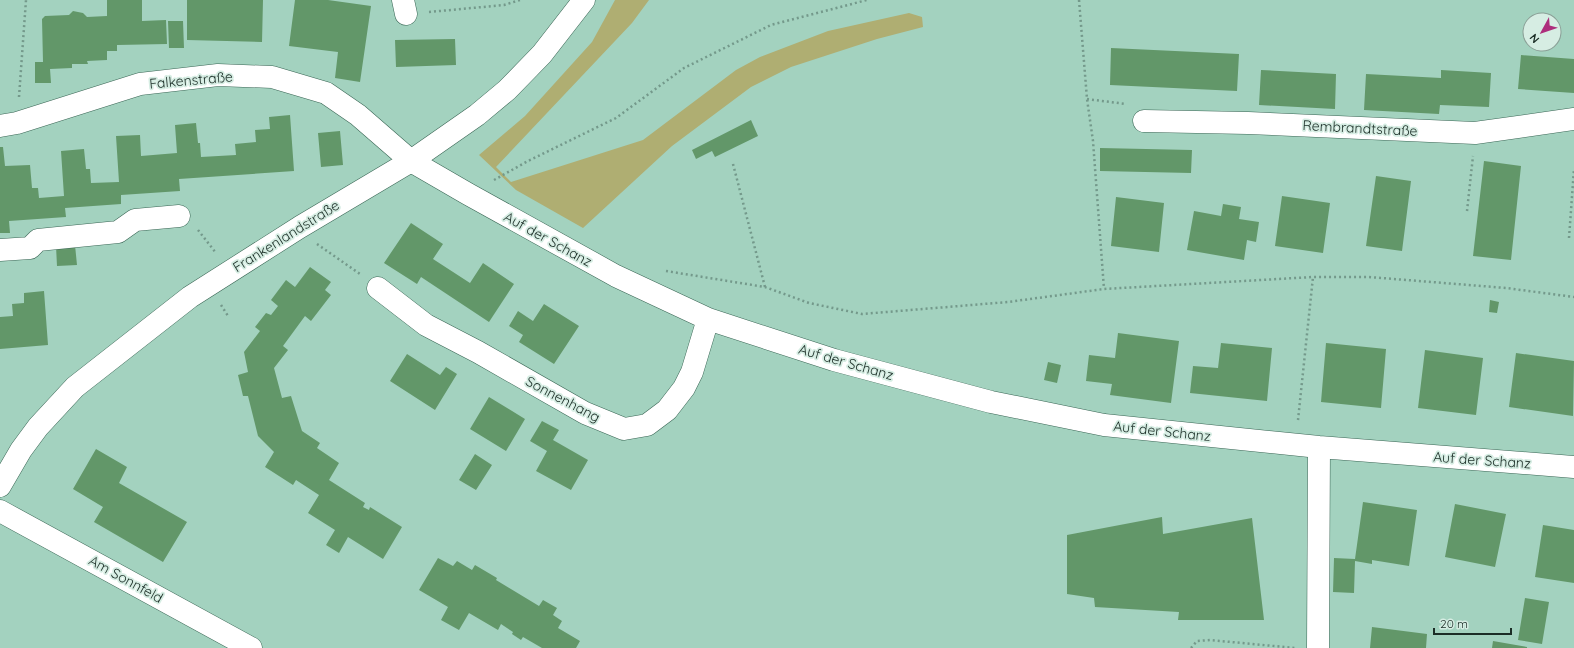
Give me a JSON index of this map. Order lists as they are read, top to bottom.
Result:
{
  "streets": {
    "street": [
      "Falkenstraße",
      "Rembrandtstraße",
      "Frankenlandstraße",
      "Auf der Schanz",
      "Sonnenhang",
      "Am Sonnfeld"
    ]
  },
  "crossings": [
    ["Falkenstraße", "Frankenlandstraße"],
    ["Falkenstraße", "Auf der Schanz"],
    ["Frankenlandstraße", "Auf der Schanz"],
    ["Auf der Schanz", "Sonnenhang"]
  ],
  "scale_bar": "20 m",
  "north": "bottom left"
}
